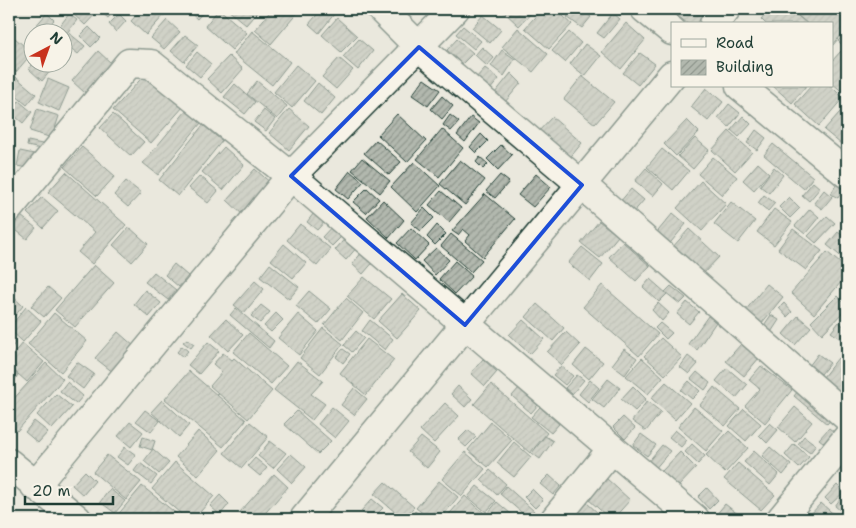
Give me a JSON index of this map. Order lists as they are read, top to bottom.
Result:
{
  "legend": ["Road", "Building"],
  "scale_bar": "20 m",
  "north": "top right"
}
